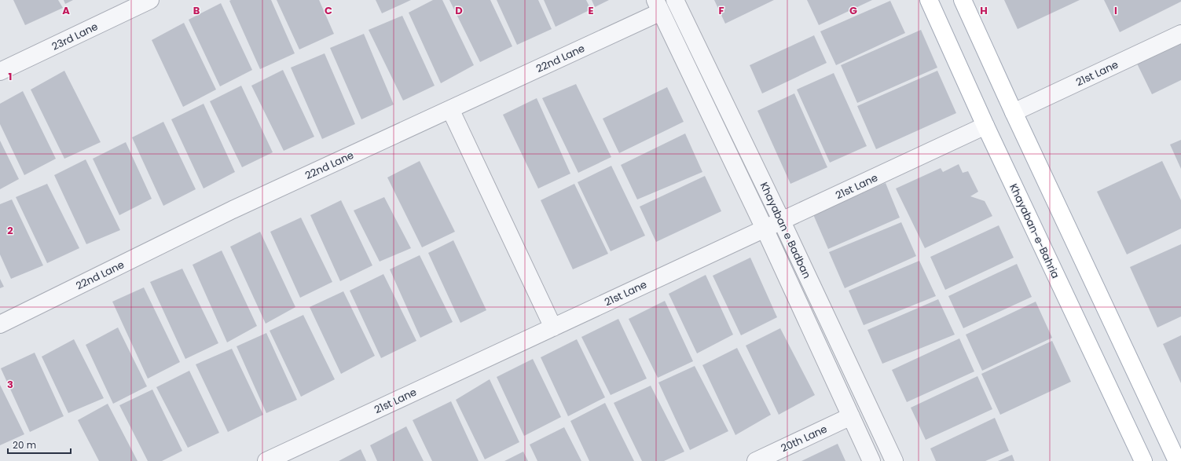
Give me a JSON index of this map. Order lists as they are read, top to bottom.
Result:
{
  "streets": {
    "main road": ["Khayaban-e-Bahria"],
    "street": [
      "23rd Lane",
      "22nd Lane",
      "21st Lane",
      "Khayaban e Badban",
      "20th Lane"
    ]
  },
  "crossings": [
    ["22nd Lane", "Khayaban e Badban"],
    ["21st Lane", "Khayaban e Badban"],
    ["21st Lane", "Khayaban-e-Bahria"],
    ["Khayaban e Badban", "20th Lane"]
  ],
  "scale_bar": "20 m",
  "grid": {
    "columns": [
      "A",
      "B",
      "C",
      "D",
      "E",
      "F",
      "G",
      "H",
      "I"
    ],
    "rows": ["1", "2", "3"]
  }
}
